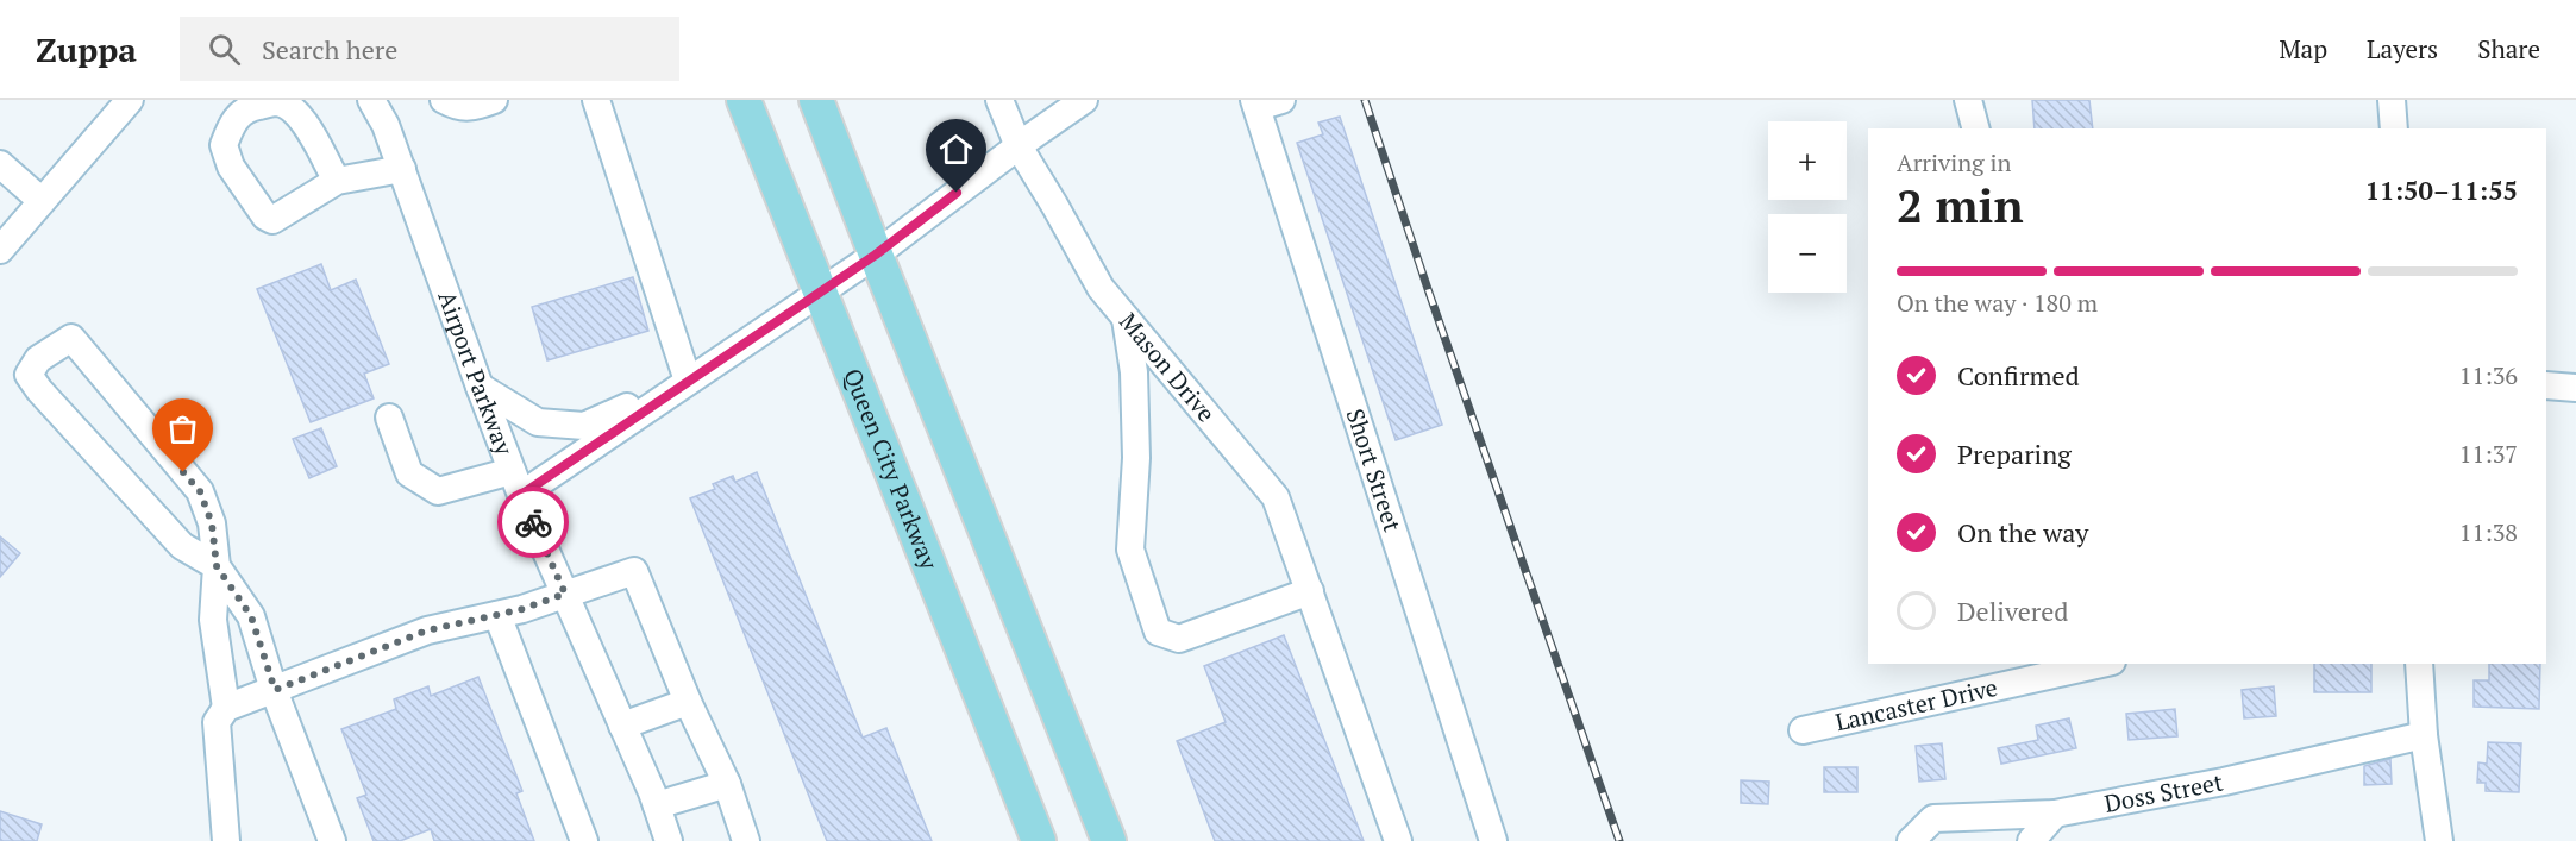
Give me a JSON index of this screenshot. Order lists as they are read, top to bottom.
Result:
{
  "streets": {
    "main road": ["Queen City Parkway"],
    "street": [
      "Mason Drive",
      "Airport Parkway",
      "Short Street",
      "Lancaster Drive",
      "Doss Street"
    ]
  },
  "page": {
    "header": "Zuppa",
    "search": "Search here",
    "nav": ["Map", "Layers", "Share"],
    "map_buttons": ["+", "−"],
    "heading": ["2 min", "Arriving in", "11:50–11:55"],
    "bar": "On the way · 180 m",
    "list": [
      ["Confirmed", "11:36"],
      ["Preparing", "11:37"],
      ["On the way", "11:38"],
      "Delivered"
    ]
  }
}
